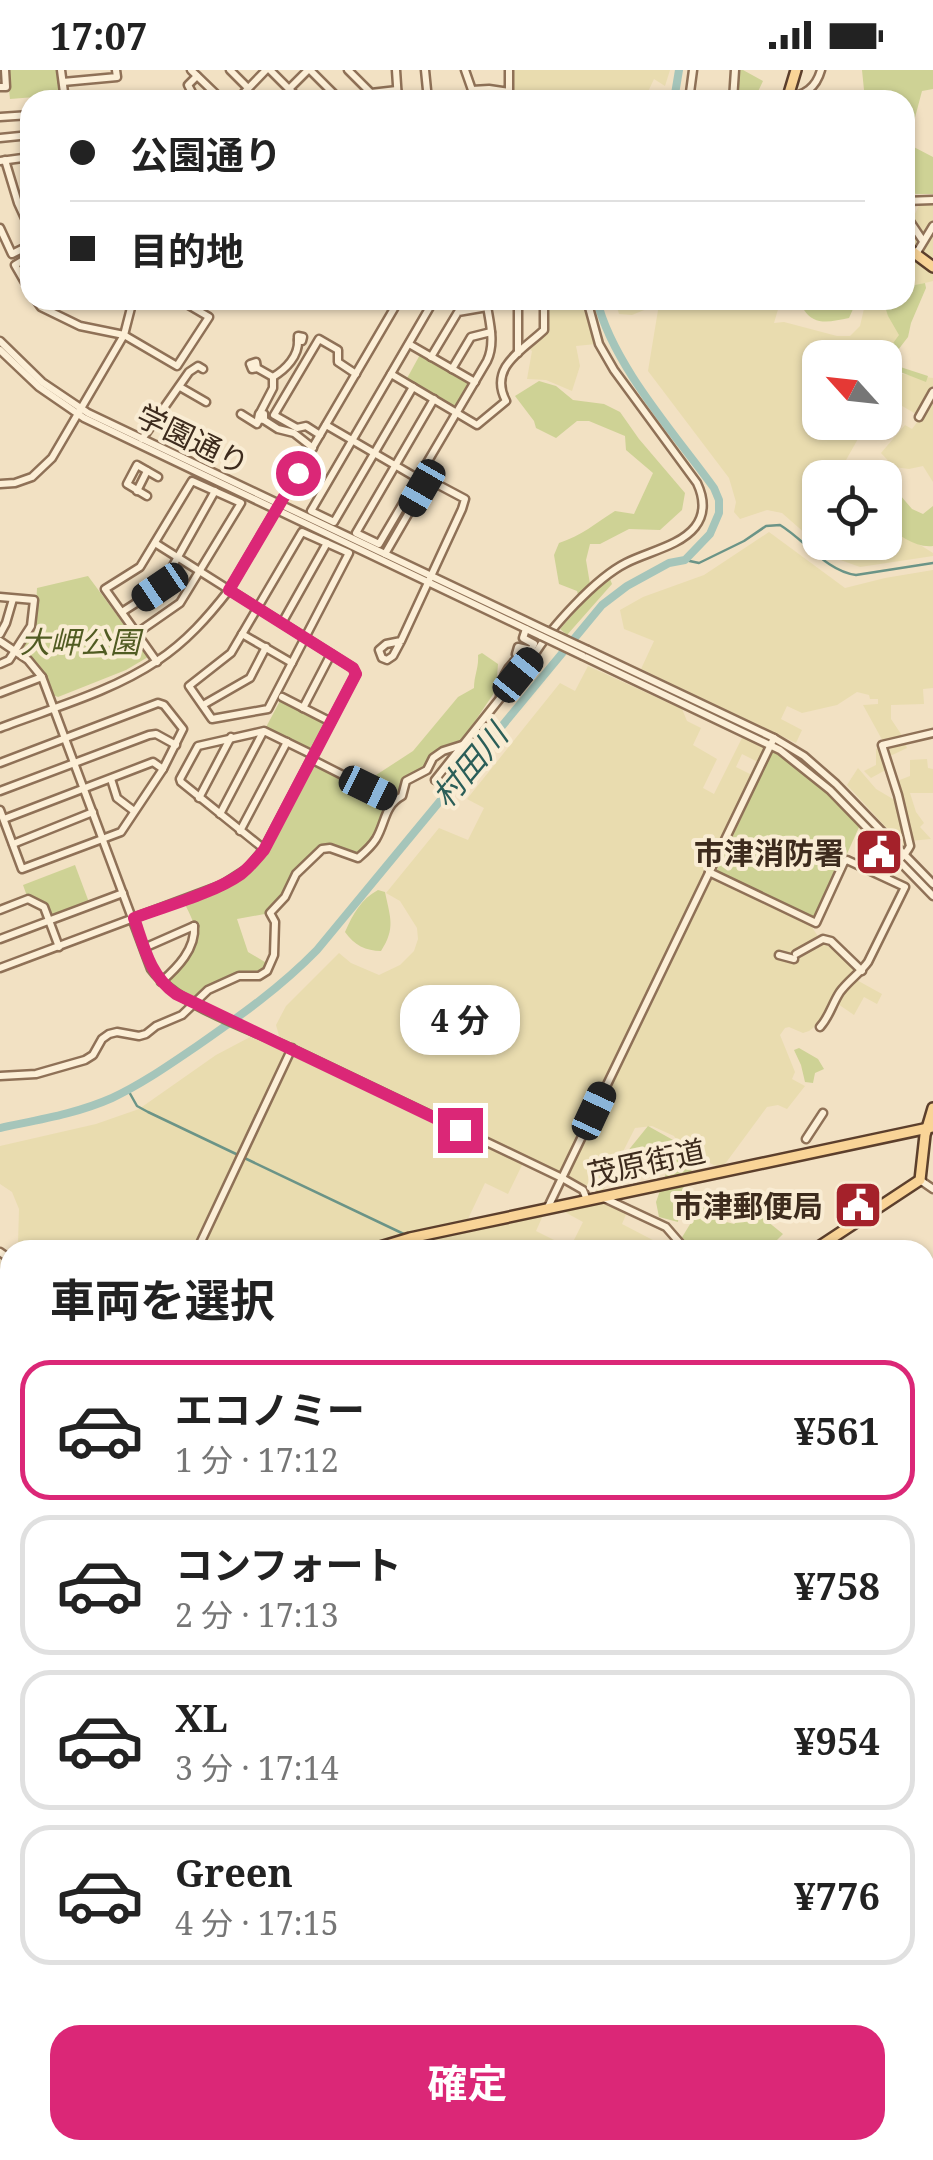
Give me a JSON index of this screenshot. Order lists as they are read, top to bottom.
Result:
{
  "streets": {
    "main road": ["茂原街道"],
    "street": ["学園通り"]
  },
  "water": ["村田川"],
  "parks": ["大岬公園"],
  "places": {
    "public building": ["市津消防署", "市津郵便局"]
  },
  "north": "top left",
  "page": {
    "status": "17:07",
    "banner": ["公園通り", "目的地"],
    "bubble": "4 分",
    "heading": "車両を選択",
    "list": [
      {
        "name": "エコノミー",
        "note": "1 分 · 17:12",
        "value": "¥561"
      },
      {
        "name": "コンフォート",
        "note": "2 分 · 17:13",
        "value": "¥758"
      },
      {
        "name": "XL",
        "note": "3 分 · 17:14",
        "value": "¥954"
      },
      {
        "name": "Green",
        "note": "4 分 · 17:15",
        "value": "¥776"
      }
    ],
    "buttons": "確定"
  }
}
